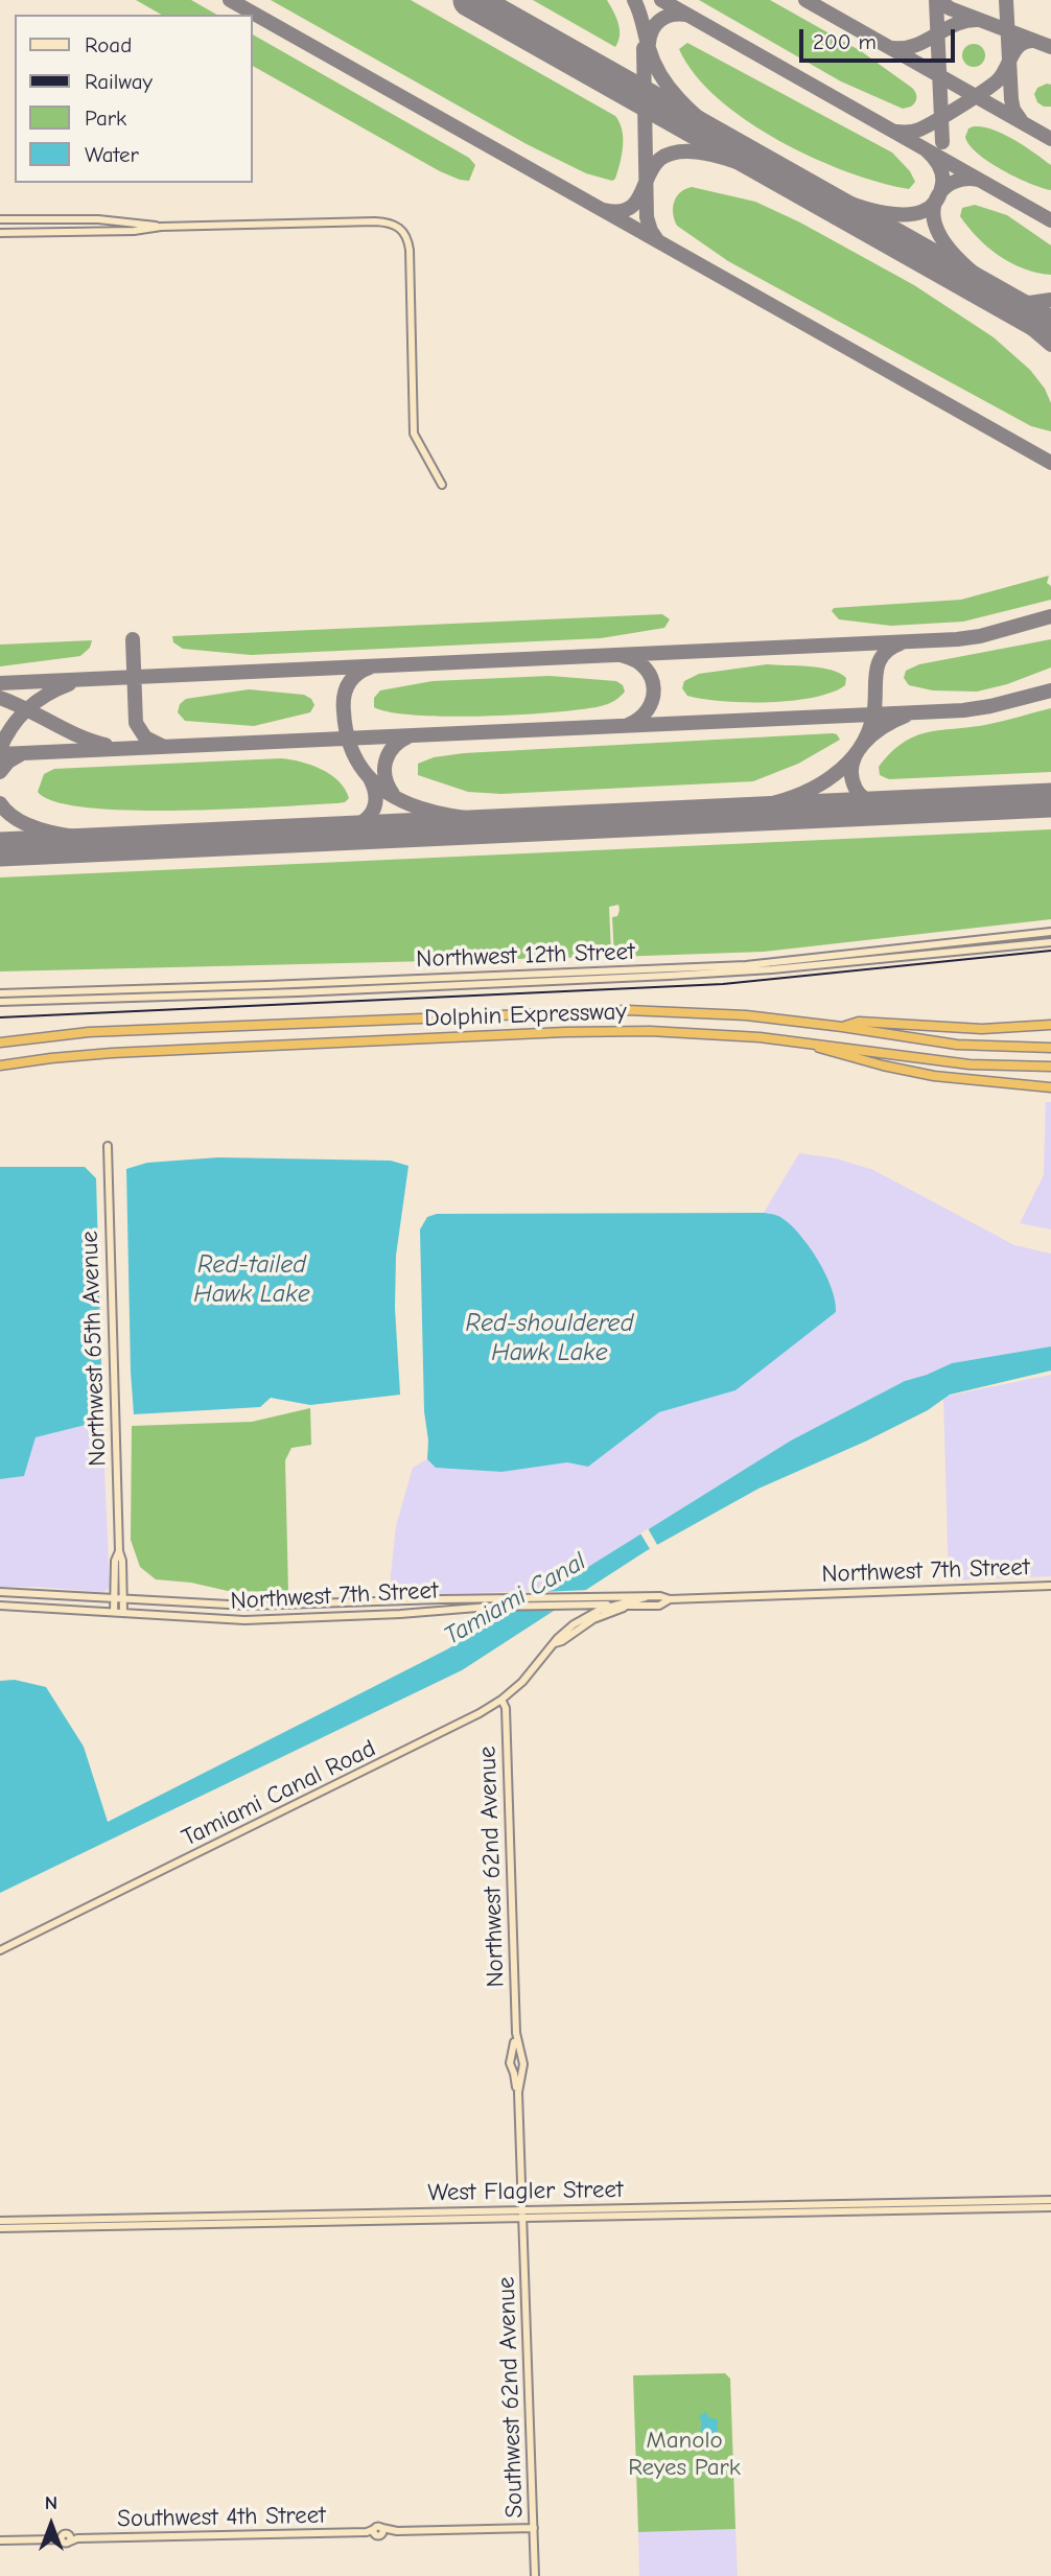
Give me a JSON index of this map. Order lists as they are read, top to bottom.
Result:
{
  "streets": {
    "highway": ["Dolphin Expressway"],
    "main road": [
      "Northwest 12th Street",
      "Northwest 65th Avenue",
      "Northwest 7th Street",
      "Tamiami Canal Road",
      "Northwest 62nd Avenue",
      "West Flagler Street",
      "Southwest 62nd Avenue",
      "Southwest 4th Street"
    ]
  },
  "crossings": [
    ["Northwest 65th Avenue", "Northwest 7th Street"],
    ["Northwest 7th Street", "Tamiami Canal Road"],
    ["Tamiami Canal Road", "Northwest 62nd Avenue"],
    ["West Flagler Street", "Southwest 62nd Avenue"],
    ["Southwest 62nd Avenue", "Southwest 4th Street"]
  ],
  "water": ["Red-tailed Hawk Lake", "Red-shouldered Hawk Lake", "Tamiami Canal"],
  "parks": ["Manolo Reyes Park"],
  "legend": [
    "Road",
    "Railway",
    "Park",
    "Water"
  ],
  "scale_bar": "200 m",
  "north": "top"
}
